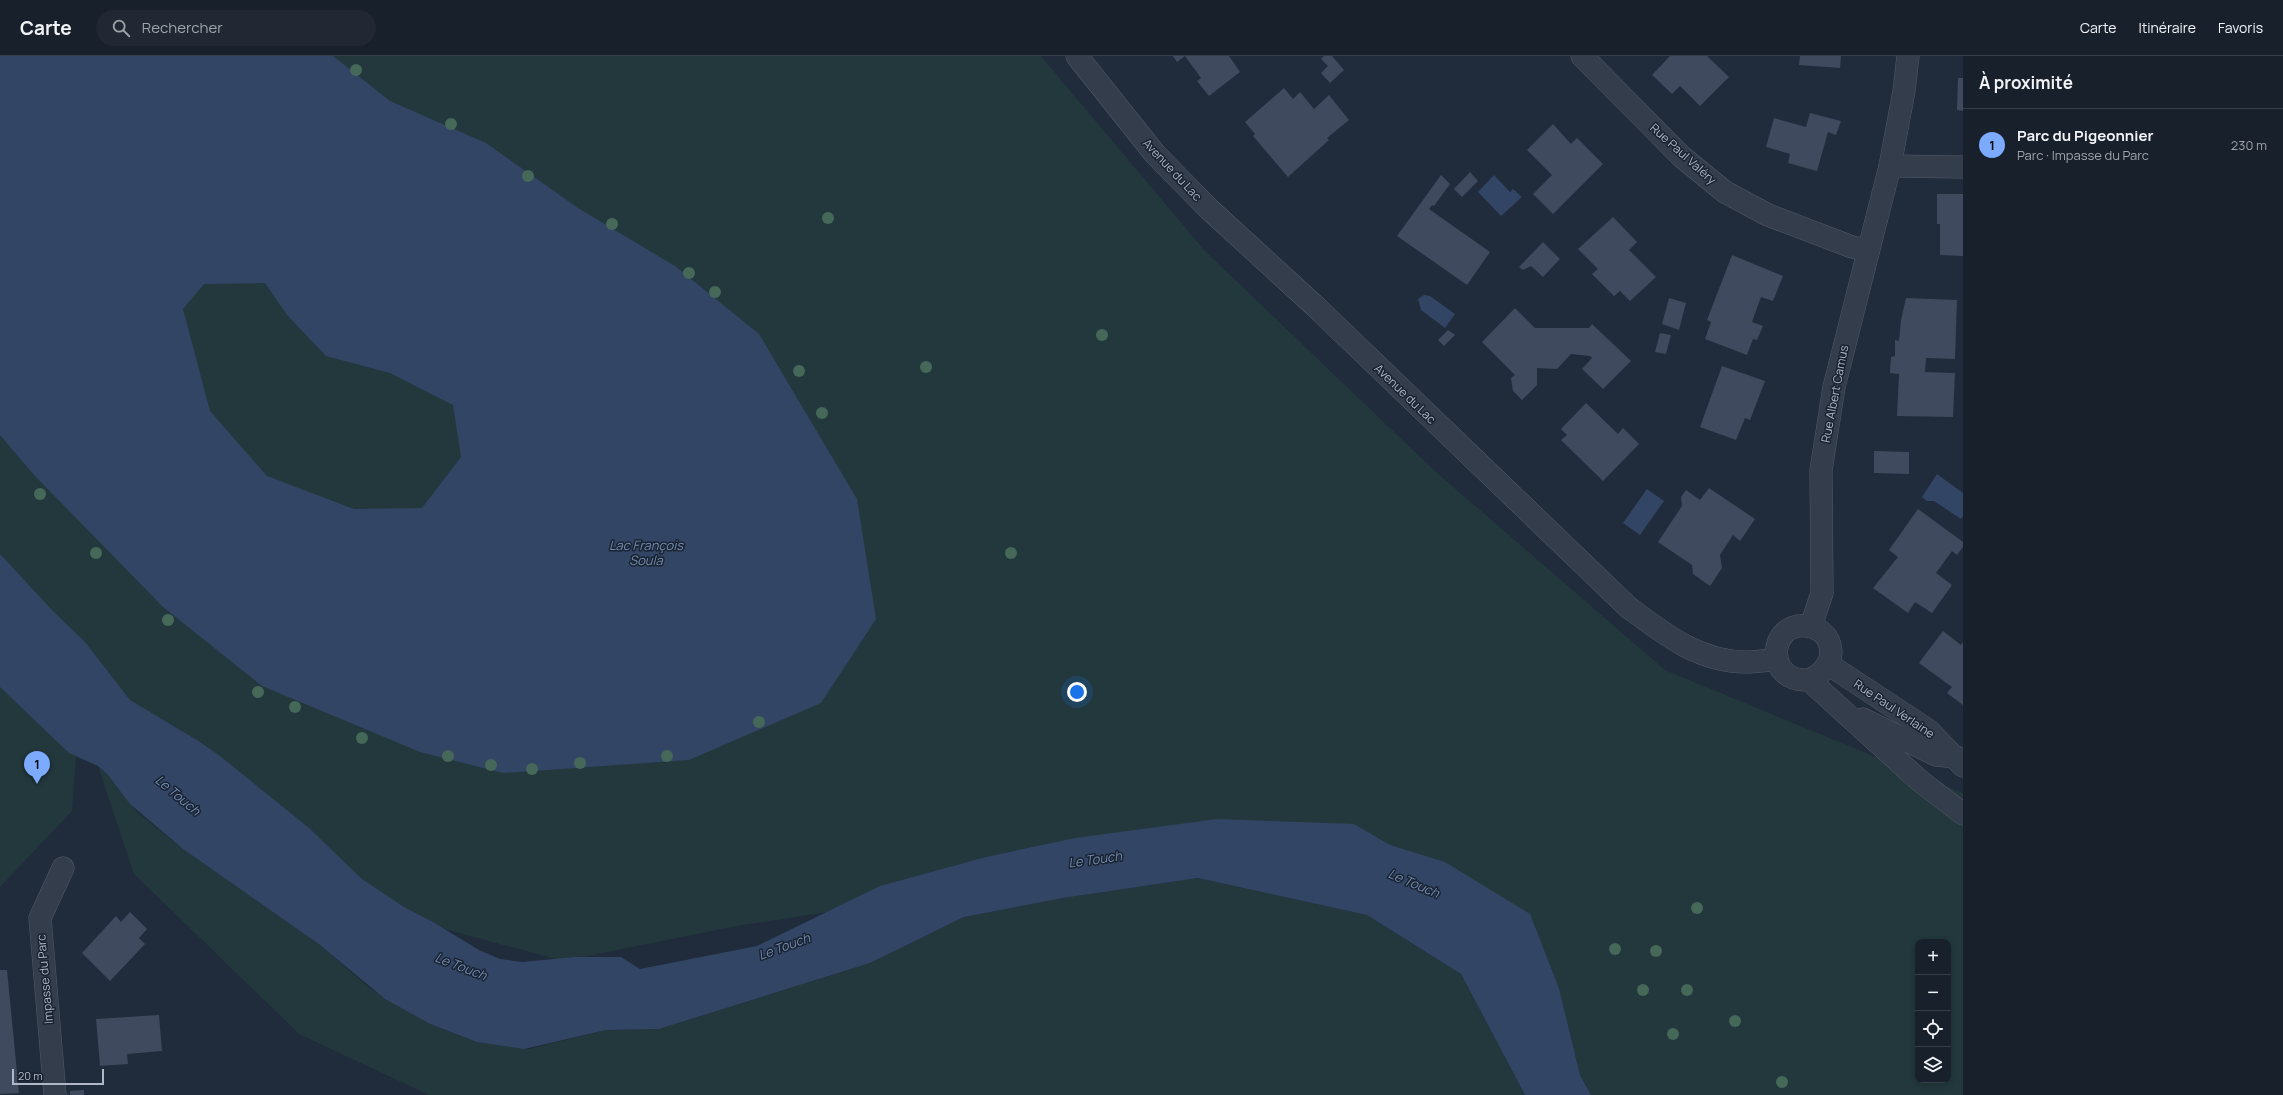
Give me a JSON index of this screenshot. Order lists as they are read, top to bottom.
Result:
{
  "streets": {
    "street": [
      "Rue Paul Valéry",
      "Avenue du Lac",
      "Rue Albert Camus",
      "Rue Paul Verlaine",
      "Impasse du Parc"
    ]
  },
  "crossings": [
    ["Rue Paul Valéry", "Rue Albert Camus"],
    ["Avenue du Lac", "Rue Albert Camus"],
    ["Avenue du Lac", "Rue Paul Verlaine"],
    ["Rue Albert Camus", "Rue Paul Verlaine"]
  ],
  "water": ["Lac François Soula", "Le Touch"],
  "scale_bar": "20 m",
  "page": {
    "header": "Carte",
    "search": "Rechercher",
    "nav": ["Carte", "Itinéraire", "Favoris"],
    "heading": "À proximité",
    "list": [
      {
        "mark": "1",
        "name": "Parc du Pigeonnier",
        "note": "Parc · Impasse du Parc",
        "value": "230 m"
      }
    ],
    "pins": "1",
    "map_buttons": ["+", "−"],
    "scale": "20 m"
  }
}
